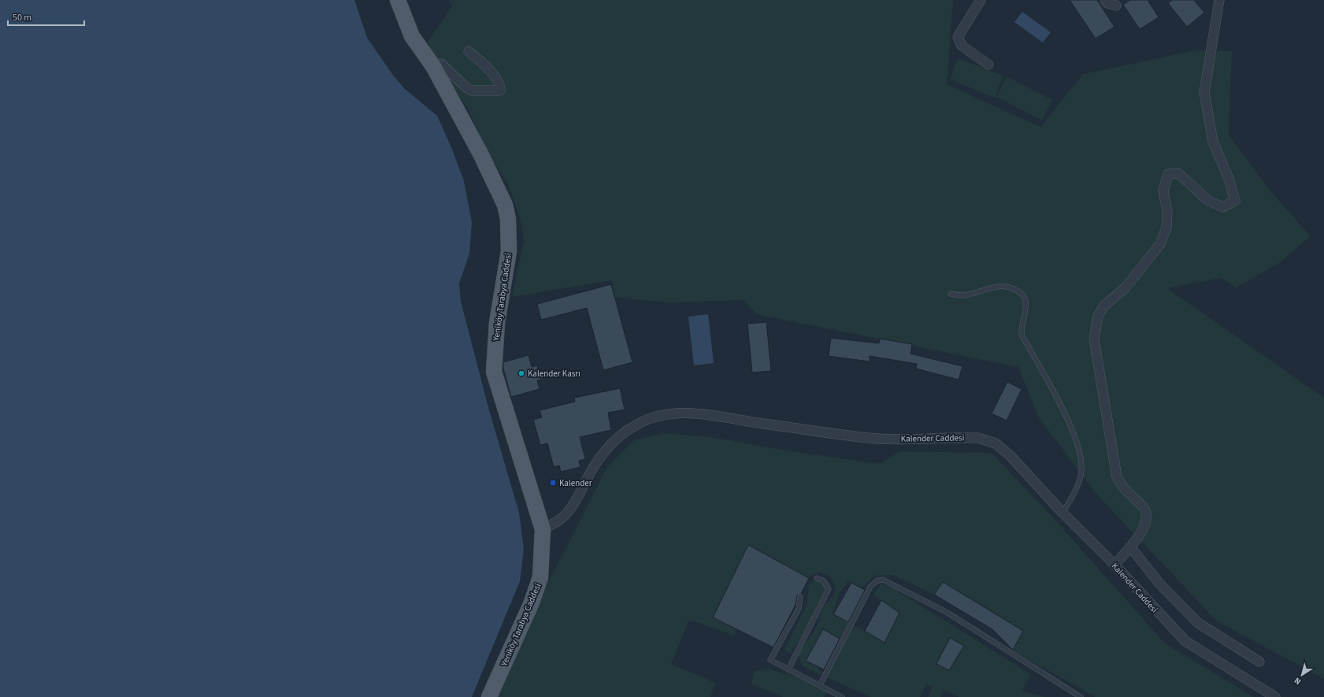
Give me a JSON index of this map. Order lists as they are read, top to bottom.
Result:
{
  "streets": {
    "main road": ["Yeniköy Tarabya Caddesi"],
    "street": ["Kalender Caddesi"]
  },
  "crossings": [
    ["Yeniköy Tarabya Caddesi", "Kalender Caddesi"]
  ],
  "places": {
    "other": ["Kalender Kasrı"],
    "transit": ["Kalender"]
  },
  "scale_bar": "50 m",
  "north": "bottom left"
}
